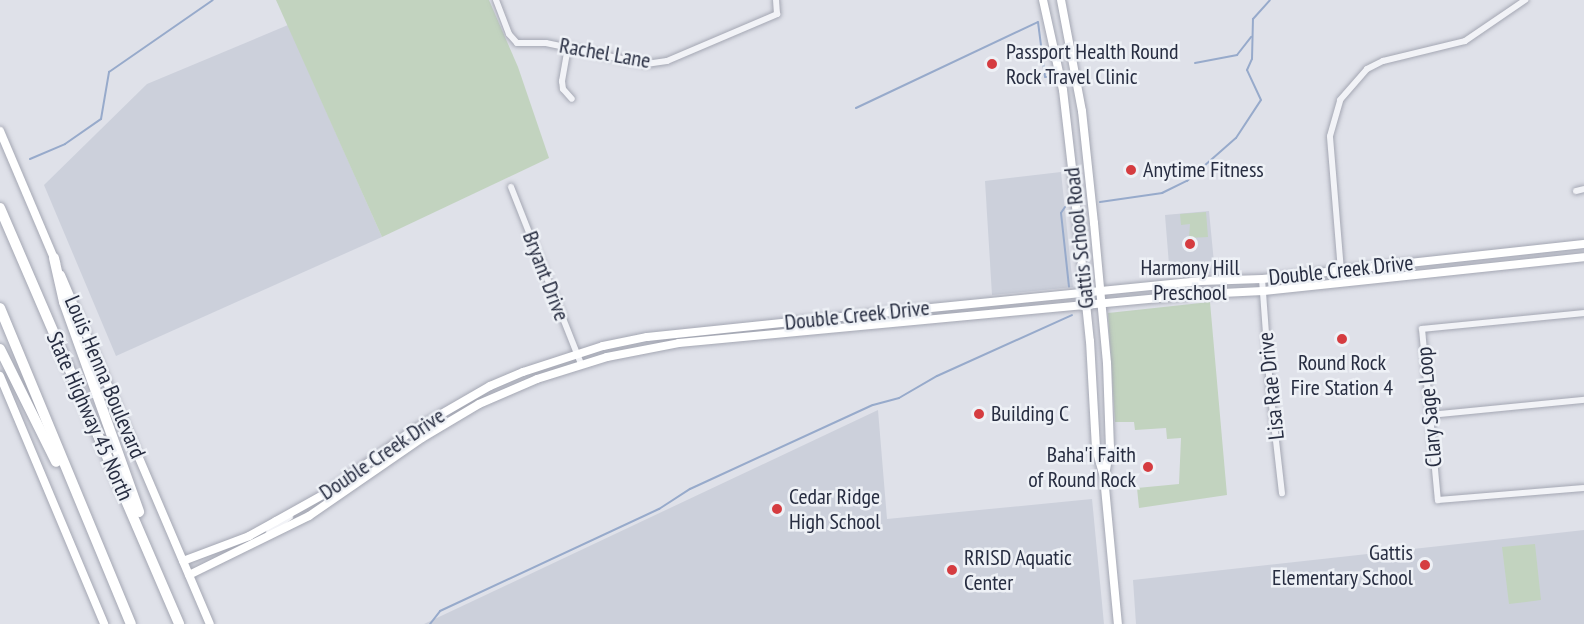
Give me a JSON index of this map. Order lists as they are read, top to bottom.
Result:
{
  "streets": {
    "highway": ["State Highway 45 North"],
    "street": [
      "Rachel Lane",
      "Gattis School Road",
      "Double Creek Drive",
      "Bryant Drive",
      "Louis Henna Boulevard",
      "Lisa Rae Drive",
      "Clary Sage Loop"
    ]
  },
  "crossings": [
    ["Gattis School Road", "Double Creek Drive"],
    ["Double Creek Drive", "Bryant Drive"],
    ["Double Creek Drive", "Louis Henna Boulevard"],
    ["Double Creek Drive", "Lisa Rae Drive"]
  ],
  "places": [
    "Passport Health Round Rock Travel Clinic",
    "Anytime Fitness",
    "Harmony Hill Preschool",
    "Round Rock Fire Station 4",
    "Building C",
    "Baha'i Faith of Round Rock",
    "Cedar Ridge High School",
    "Gattis Elementary School",
    "RRISD Aquatic Center"
  ]
}
